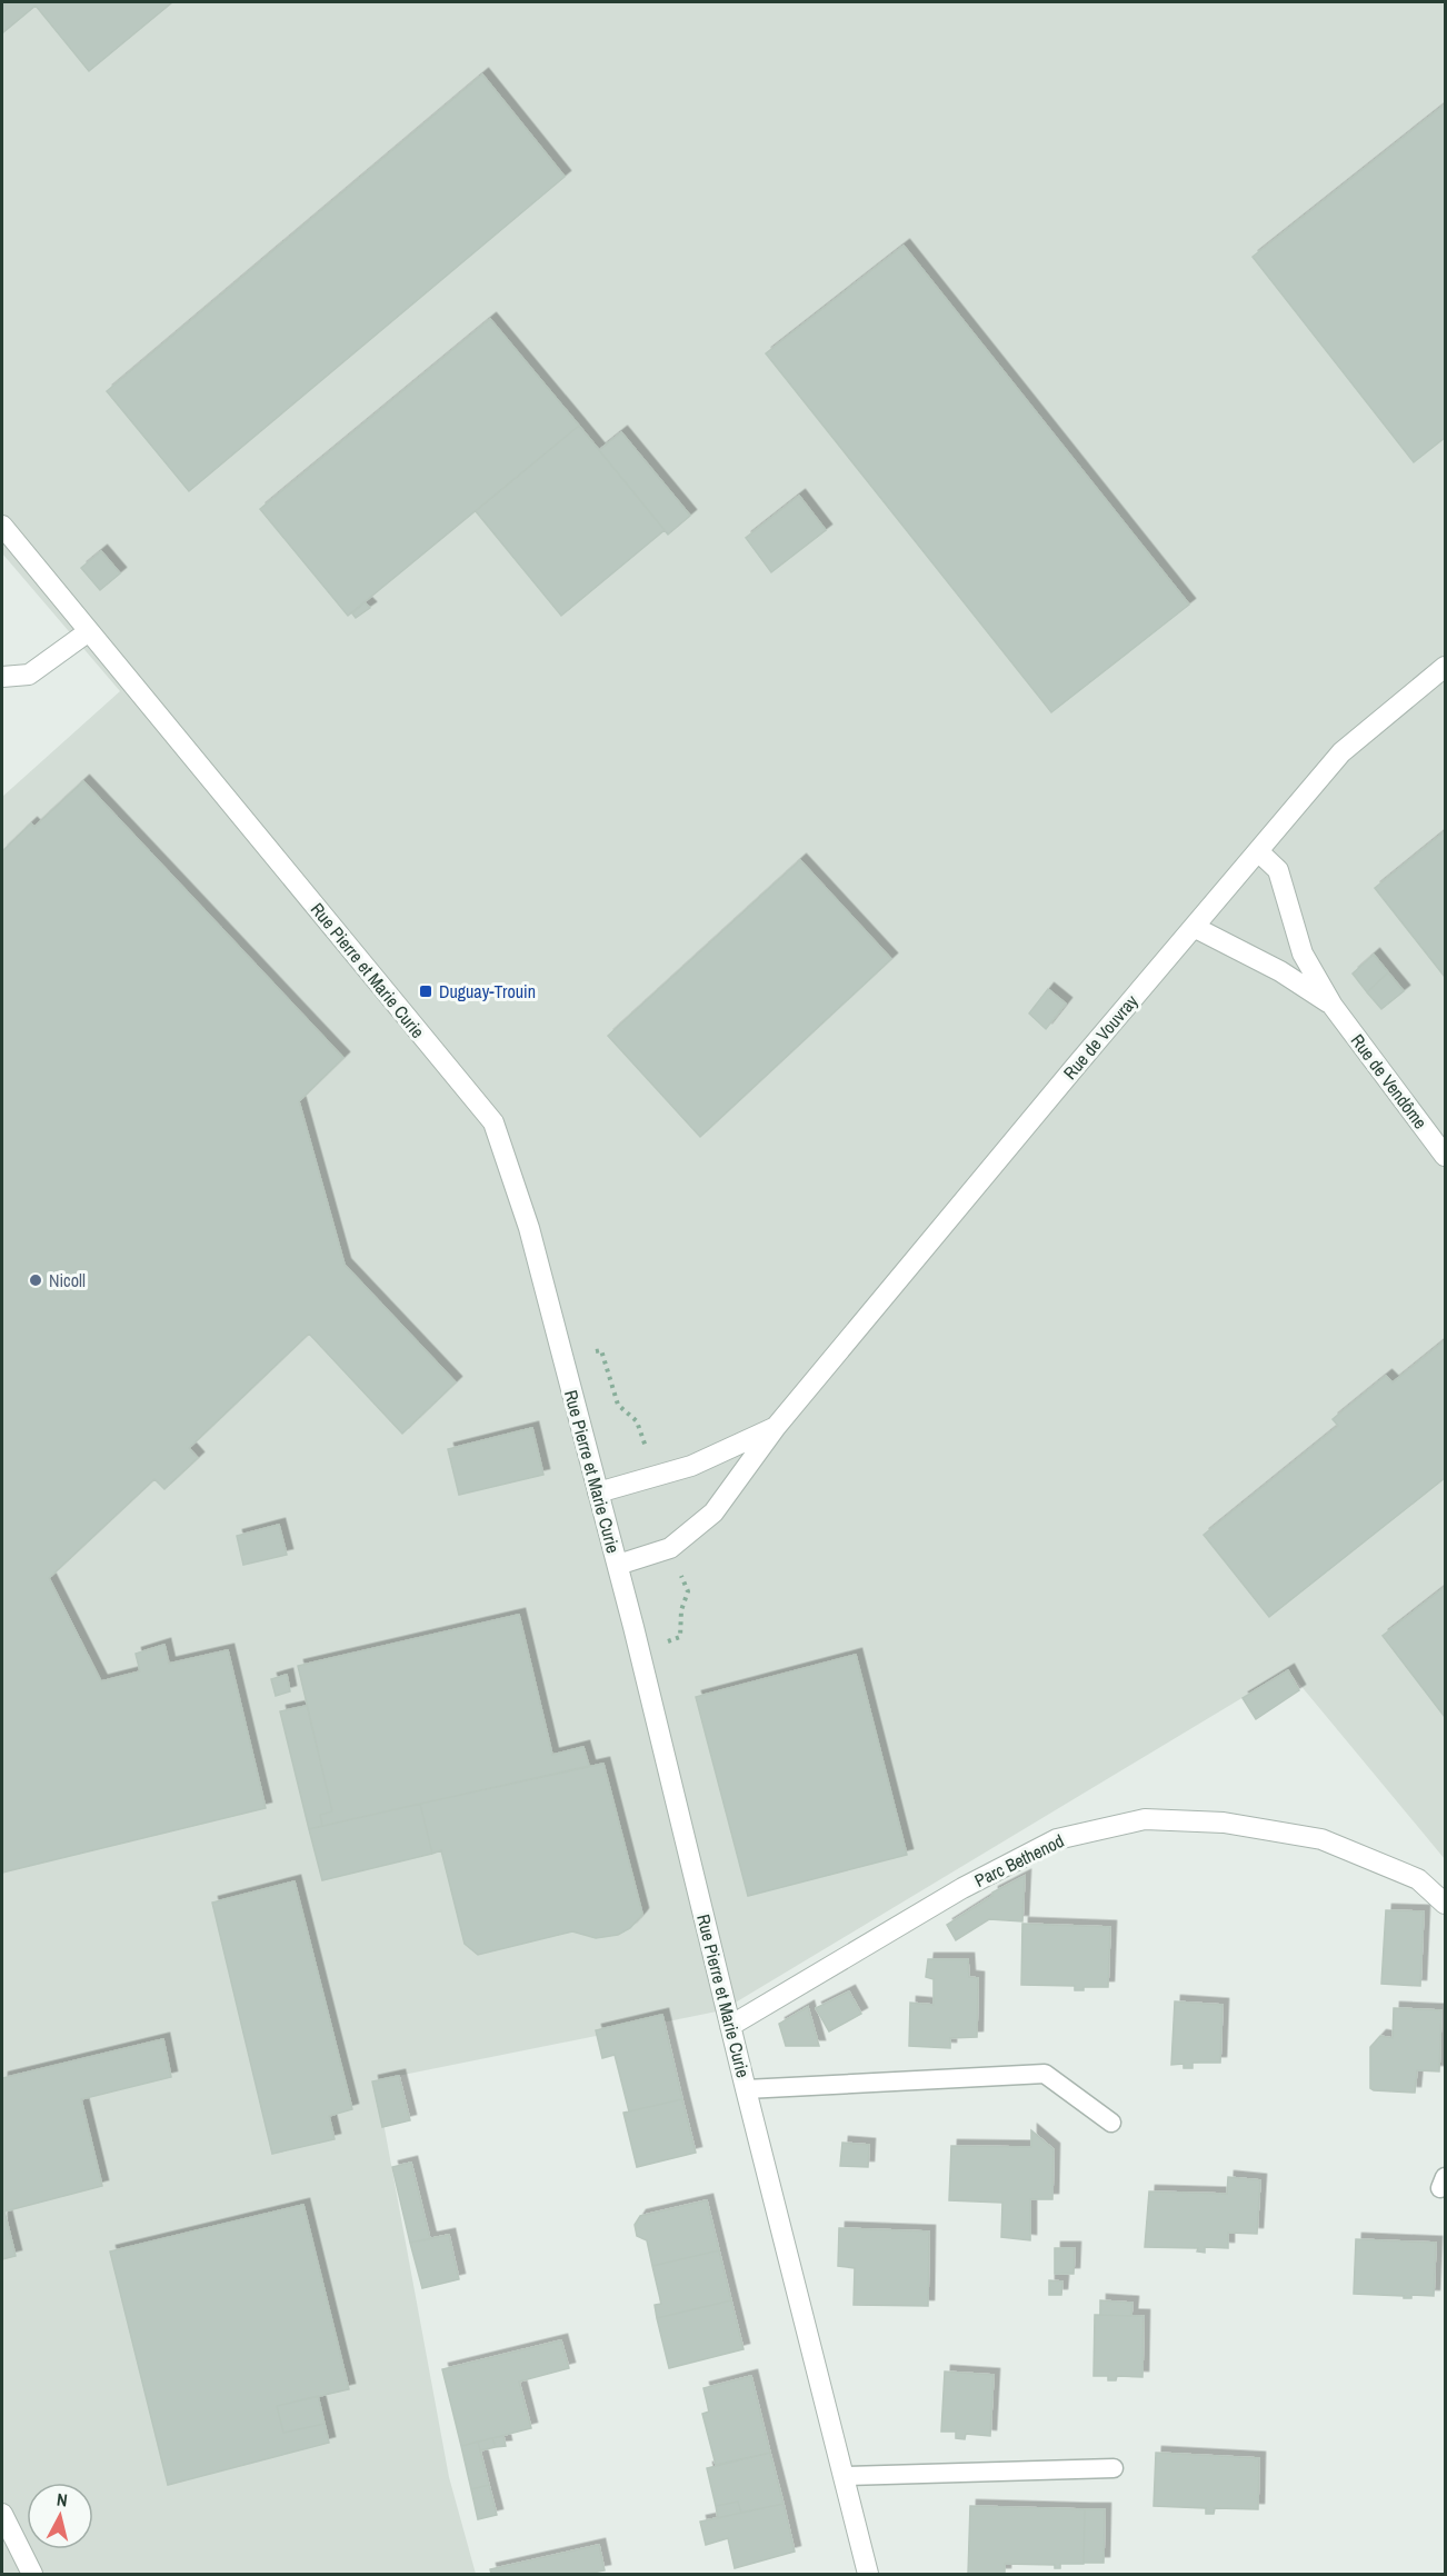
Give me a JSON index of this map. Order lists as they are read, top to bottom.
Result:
{
  "streets": {
    "street": [
      "Rue Pierre et Marie Curie",
      "Rue de Vouvray",
      "Rue de Vendôme",
      "Parc Bethenod"
    ]
  },
  "crossings": [
    ["Rue Pierre et Marie Curie", "Rue de Vouvray"],
    ["Rue Pierre et Marie Curie", "Parc Bethenod"],
    ["Rue de Vouvray", "Rue de Vendôme"]
  ],
  "places": {
    "transit": ["Duguay-Trouin"],
    "other": ["Nicoll"]
  },
  "north": "top"
}
